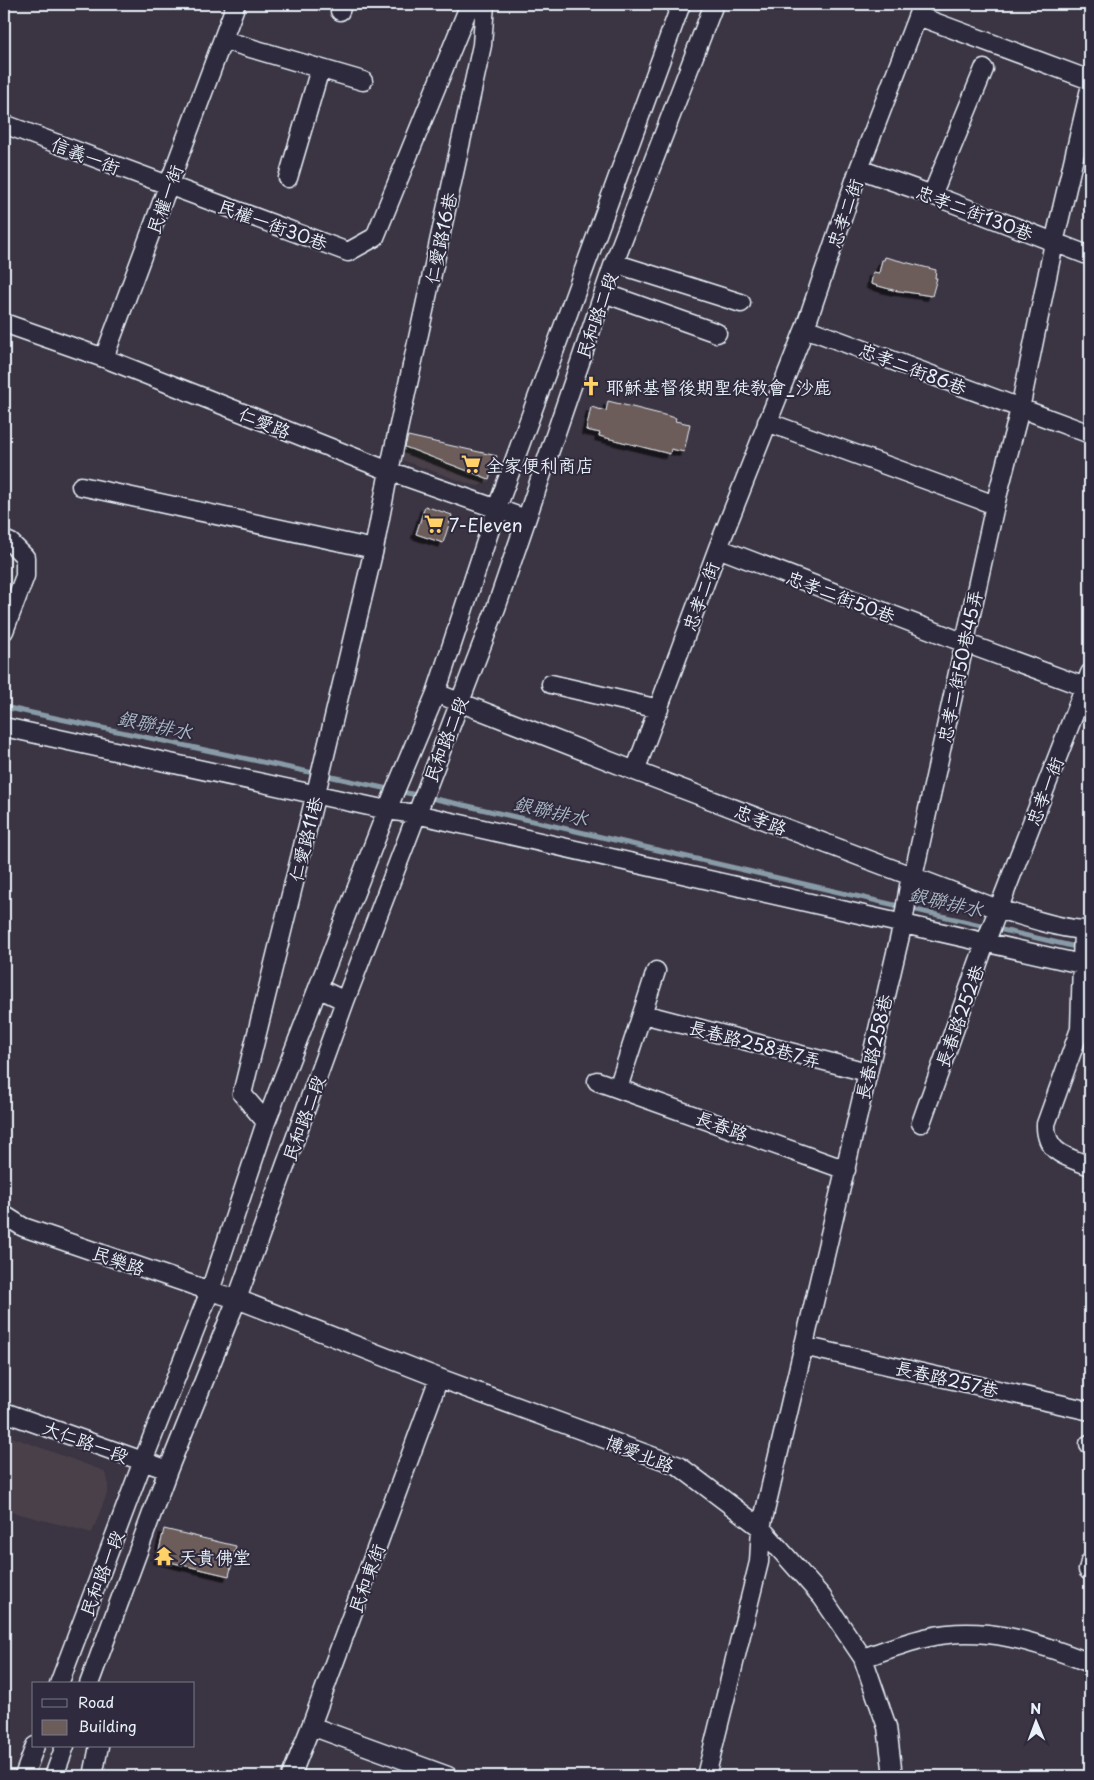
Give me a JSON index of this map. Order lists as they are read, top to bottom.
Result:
{
  "streets": {
    "street": [
      "信義一街",
      "民權一街",
      "忠孝二街130巷",
      "忠孝二街",
      "民權一街30巷",
      "仁愛路16巷",
      "民和路二段",
      "忠孝二街86巷",
      "仁愛路",
      "忠孝二街50巷",
      "忠孝二街50巷45弄",
      "忠孝一街",
      "忠孝路",
      "仁愛路11巷",
      "長春路252巷",
      "長春路258巷7弄",
      "長春路258巷",
      "長春路",
      "民樂路",
      "長春路257巷",
      "大仁路一段",
      "博愛北路",
      "民和路一段",
      "民和東街"
    ]
  },
  "crossings": [
    ["信義一街", "民權一街"],
    ["信義一街", "民權一街30巷"],
    ["民權一街", "民權一街30巷"],
    ["民權一街", "仁愛路"],
    ["忠孝二街130巷", "忠孝二街"],
    ["忠孝二街130巷", "忠孝二街50巷45弄"],
    ["忠孝二街", "忠孝二街86巷"],
    ["忠孝二街", "忠孝二街50巷"],
    ["忠孝二街", "忠孝路"],
    ["仁愛路16巷", "仁愛路"],
    ["仁愛路16巷", "仁愛路11巷"],
    ["民和路二段", "仁愛路"],
    ["民和路二段", "忠孝路"],
    ["民和路二段", "仁愛路11巷"],
    ["民和路二段", "民樂路"],
    ["民和路二段", "大仁路一段"],
    ["民和路二段", "博愛北路"],
    ["民和路二段", "民和路一段"],
    ["忠孝二街86巷", "忠孝二街50巷45弄"],
    ["仁愛路", "仁愛路11巷"],
    ["忠孝二街50巷", "忠孝二街50巷45弄"],
    ["忠孝二街50巷", "忠孝一街"],
    ["忠孝二街50巷45弄", "忠孝路"],
    ["忠孝二街50巷45弄", "長春路258巷"],
    ["忠孝一街", "忠孝路"],
    ["忠孝一街", "長春路252巷"],
    ["忠孝路", "長春路252巷"],
    ["長春路258巷7弄", "長春路258巷"],
    ["長春路258巷", "長春路"],
    ["民樂路", "博愛北路"],
    ["大仁路一段", "民和路一段"],
    ["博愛北路", "民和東街"]
  ],
  "water": ["銀聯排水"],
  "places": {
    "church": ["耶穌基督後期聖徒教會_沙鹿"],
    "supermarket": ["全家便利商店", "7-Eleven"],
    "temple": ["天貴佛堂"]
  },
  "legend": ["Road", "Building"],
  "north": "top"
}
